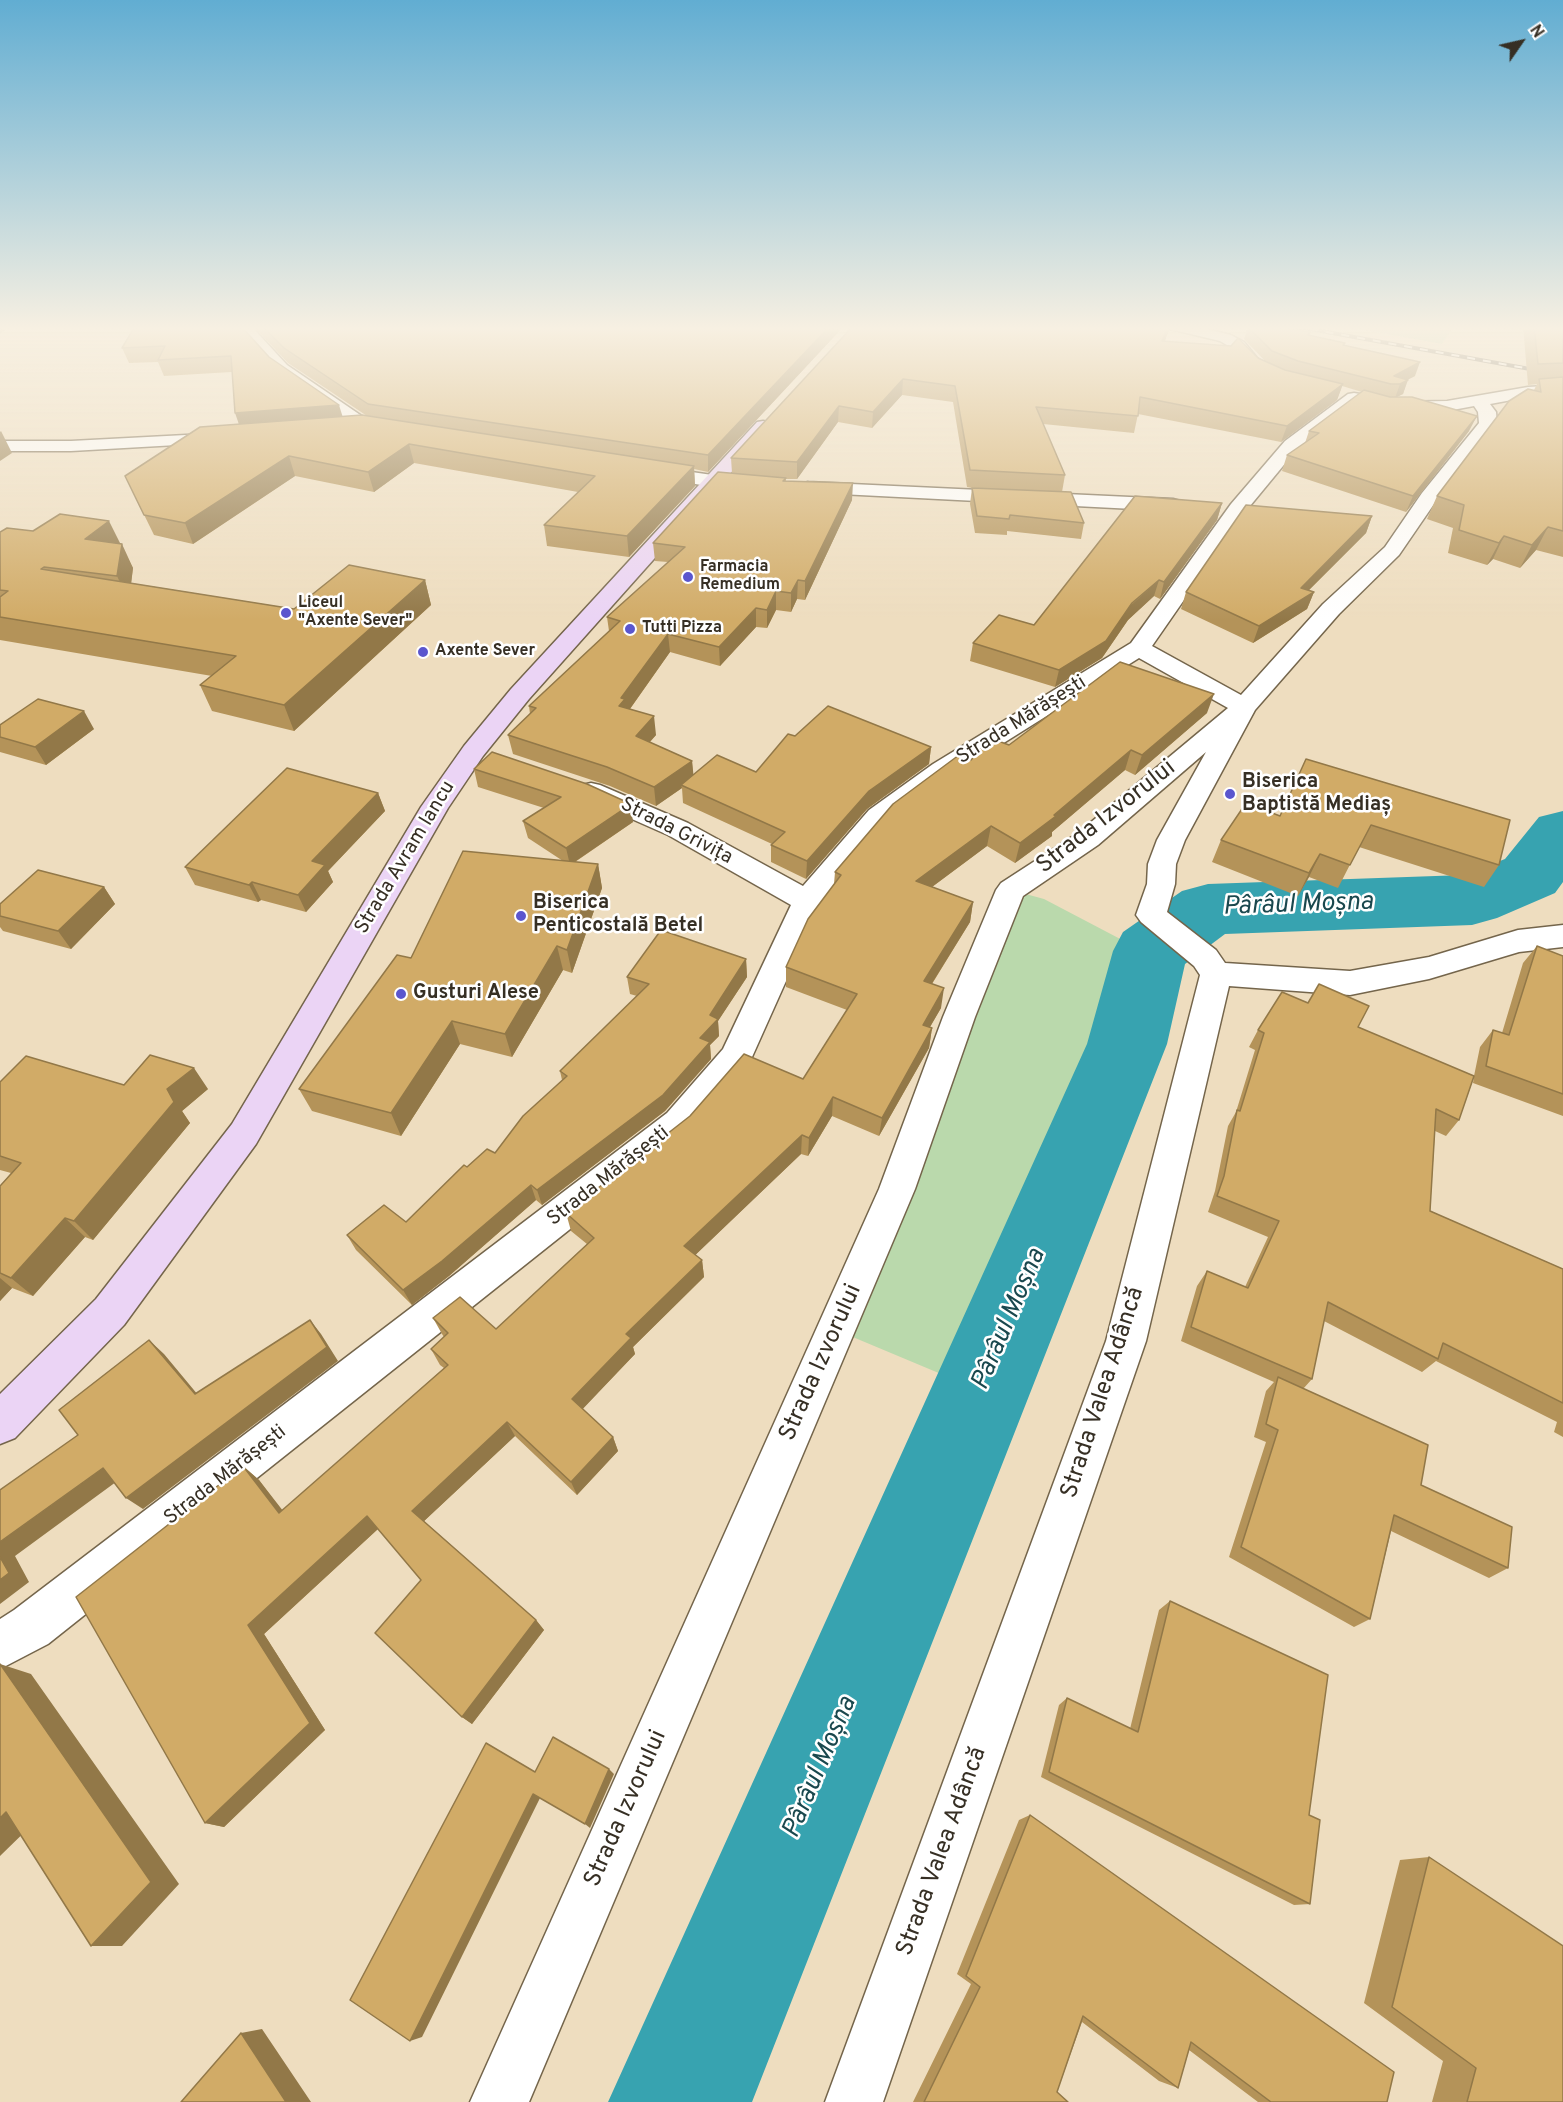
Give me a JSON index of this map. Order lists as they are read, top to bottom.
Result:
{
  "streets": {
    "main road": ["Strada Avram Iancu"],
    "street": [
      "Strada Mărășești",
      "Strada Izvorului",
      "Strada Grivița",
      "Strada Valea Adâncă"
    ]
  },
  "crossings": [
    ["Strada Mărășești", "Strada Grivița"],
    ["Strada Izvorului", "Strada Valea Adâncă"]
  ],
  "water": ["Pârâul Moșna"],
  "places": [
    "Farmacia Remedium",
    "Liceul \"Axente Sever\"",
    "Tutti Pizza",
    "Axente Sever",
    "Biserica Baptistă Mediaș",
    "Biserica Penticostală Betel",
    "Gusturi Alese"
  ],
  "north": "top right"
}
